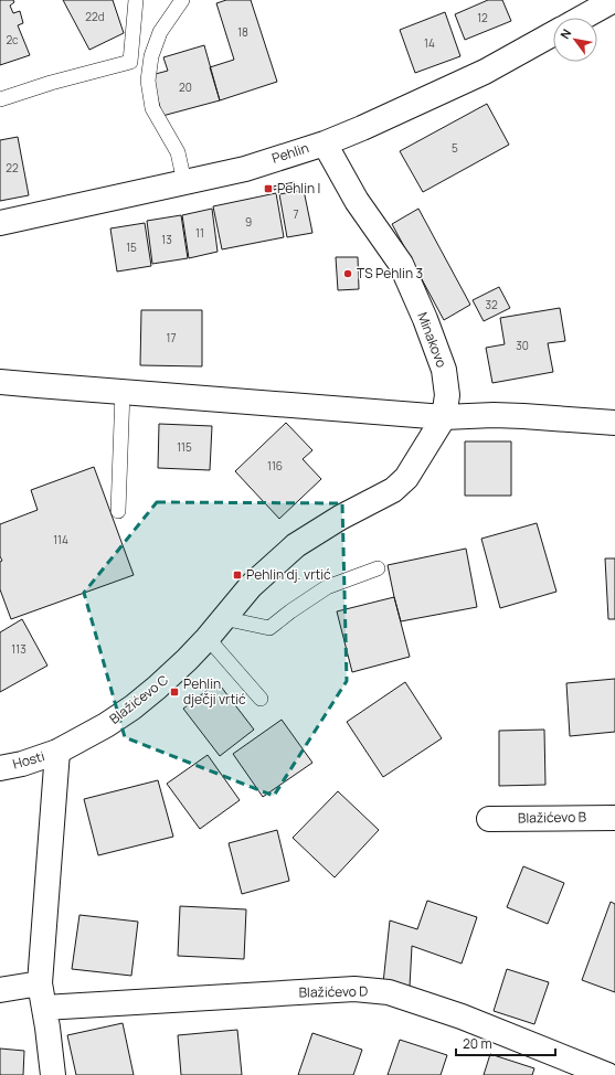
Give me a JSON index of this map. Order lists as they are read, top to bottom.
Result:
{
  "streets": {
    "street": [
      "Pehlin",
      "Minakovo",
      "Blažićevo C",
      "Hosti",
      "Blažićevo B",
      "Blažićevo D"
    ]
  },
  "crossings": [
    ["Pehlin", "Minakovo"],
    ["Minakovo", "Blažićevo C"],
    ["Blažićevo C", "Hosti"]
  ],
  "places": {
    "transit": ["Pehlin I", "Pehlin dj. vrtić", "Pehlin dječji vrtić"],
    "other": ["TS Pehlin 3"]
  },
  "house_numbers": [
    "22d",
    "12",
    "18",
    "2c",
    "14",
    "20",
    "5",
    "22",
    "7",
    "9",
    "11",
    "13",
    "15",
    "32",
    "17",
    "30",
    "115",
    "116",
    "114",
    "113"
  ],
  "scale_bar": "20 m",
  "north": "top left"
}
